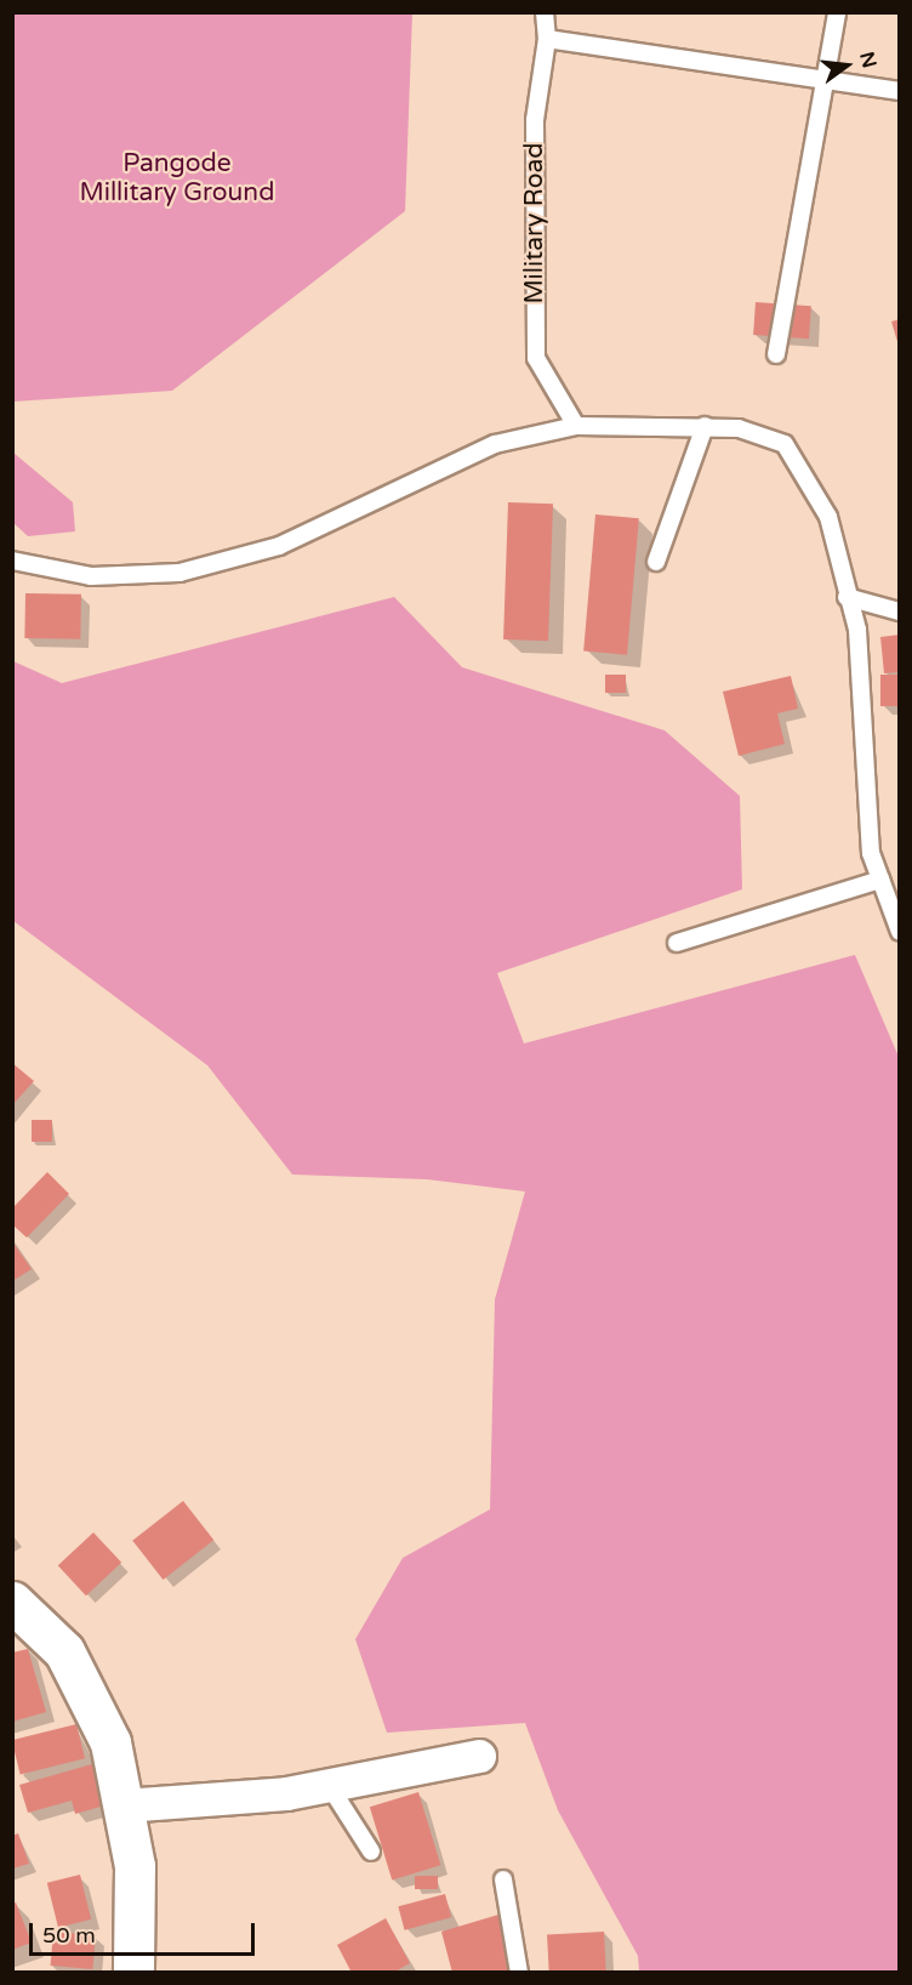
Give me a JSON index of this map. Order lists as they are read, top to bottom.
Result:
{
  "streets": {
    "lane": ["Military Road"]
  },
  "parks": ["Pangode Millitary Ground"],
  "scale_bar": "50 m",
  "north": "right"
}
